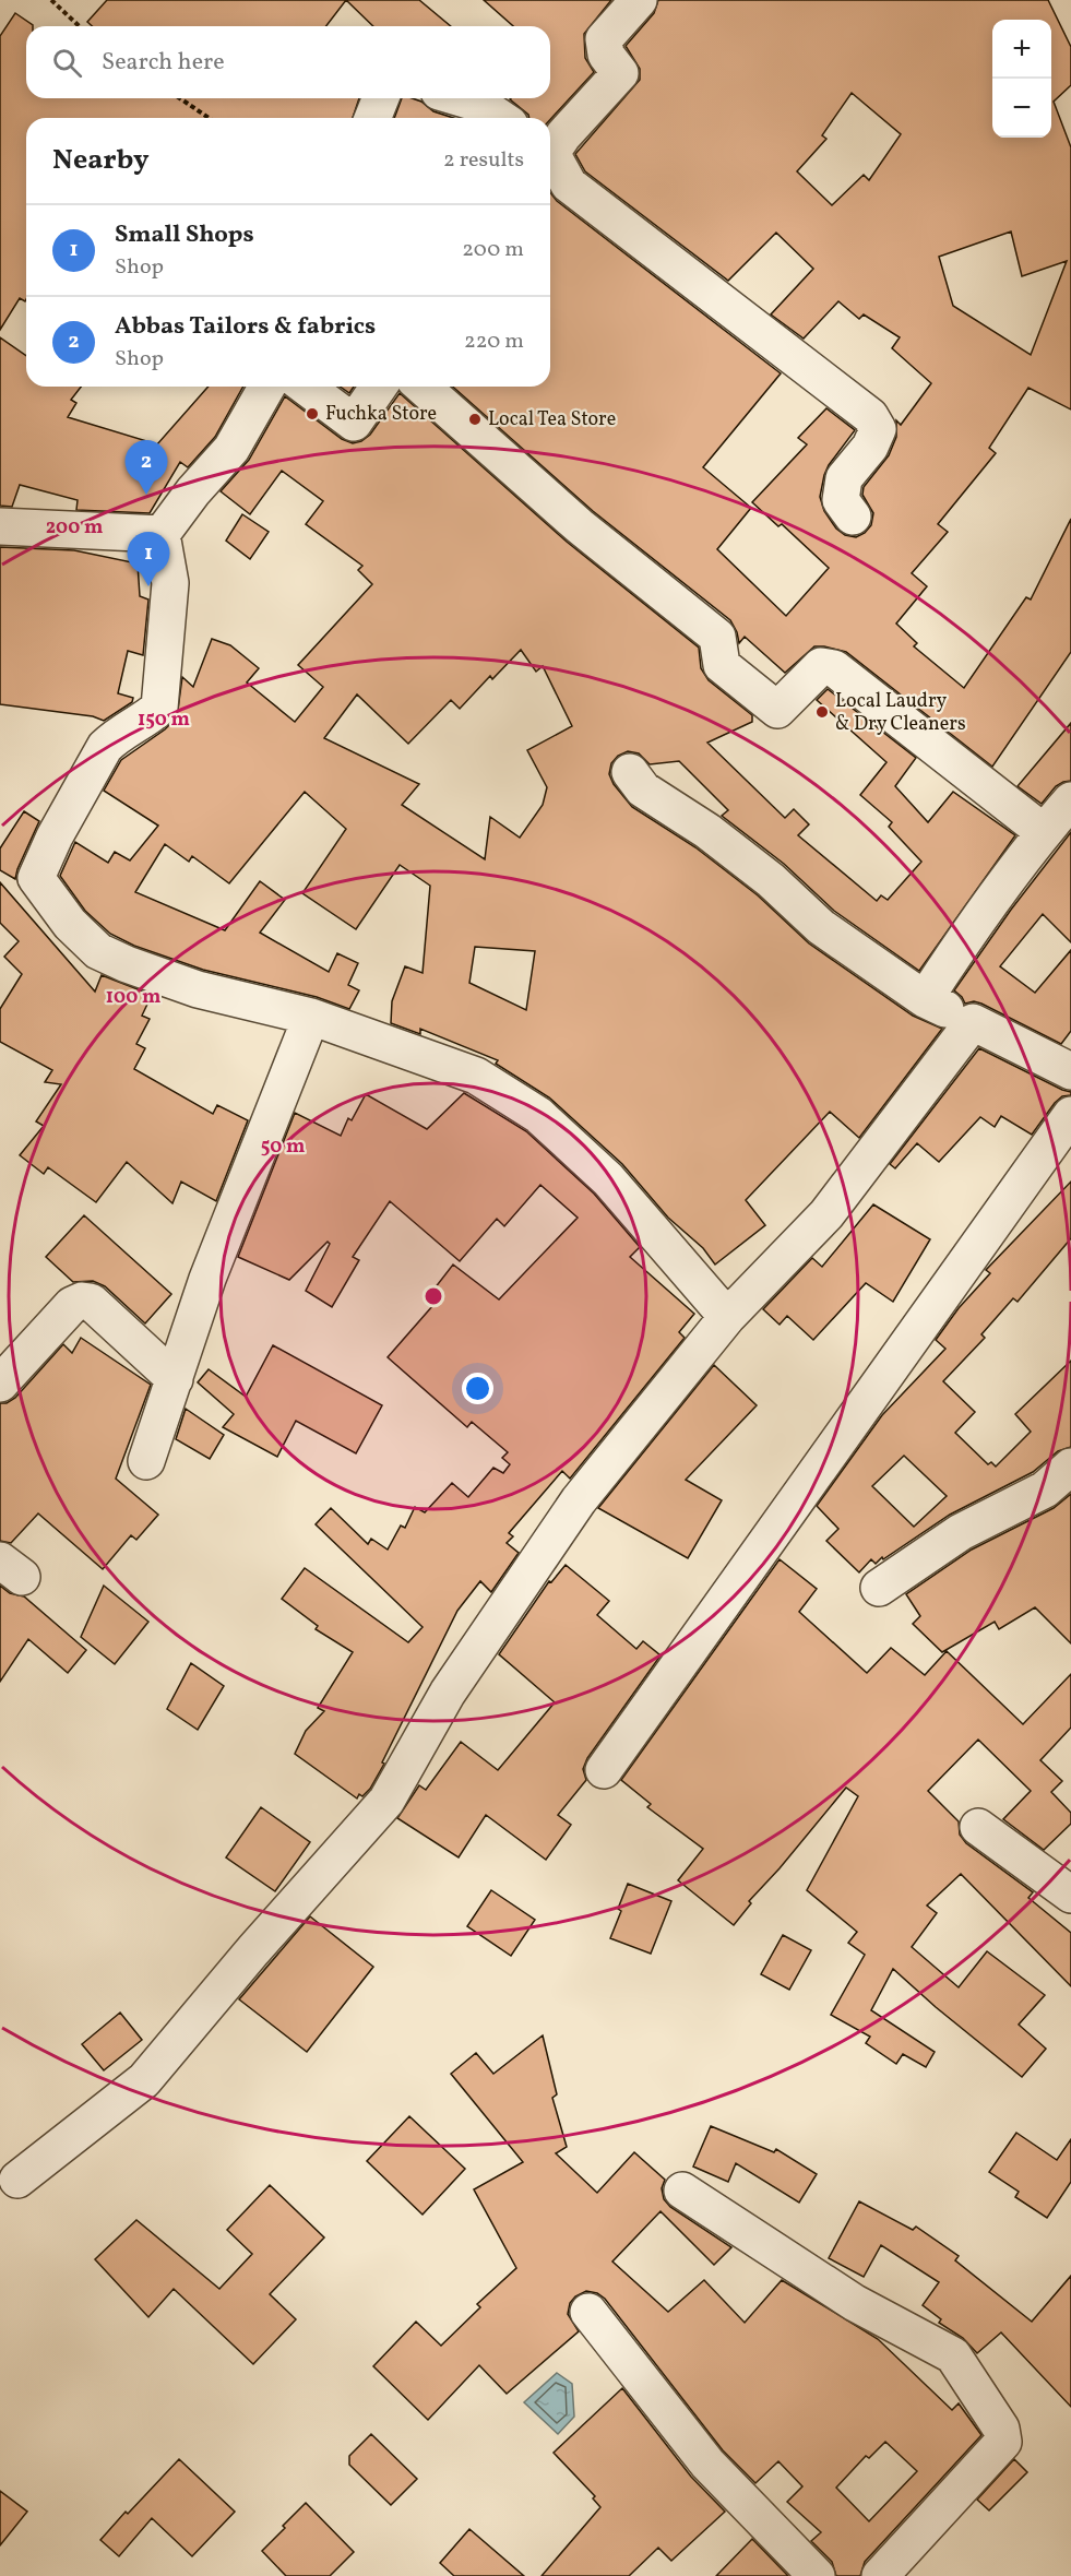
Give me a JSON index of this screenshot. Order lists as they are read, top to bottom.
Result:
{
  "places": ["Fuchka Store", "Local Tea Store", "Local Laudry & Dry Cleaners"],
  "page": {
    "map_buttons": ["+", "−"],
    "search": "Search here",
    "heading": ["Nearby", "2 results"],
    "list": [
      {
        "mark": "1",
        "name": "Small Shops",
        "note": "Shop",
        "value": "200 m"
      },
      {
        "mark": "2",
        "name": "Abbas Tailors & fabrics",
        "note": "Shop",
        "value": "220 m"
      }
    ],
    "pins": ["2", "1"]
  },
  "rings": [
    "200 m",
    "150 m",
    "100 m",
    "50 m"
  ]
}
